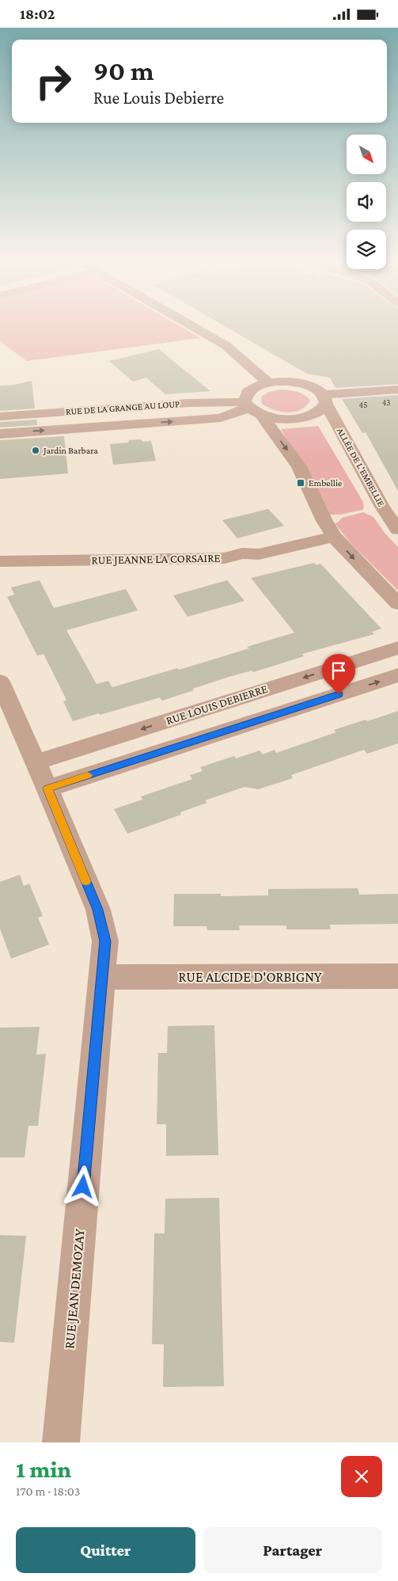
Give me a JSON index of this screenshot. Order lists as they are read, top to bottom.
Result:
{
  "streets": {
    "street": [
      "RUE DE LA GRANGE AU LOUP",
      "ALLÉE DE L'EMBELLIE",
      "RUE JEANNE LA CORSAIRE",
      "RUE LOUIS DEBIERRE",
      "RUE ALCIDE D'ORBIGNY",
      "RUE JEAN DEMOZAY"
    ]
  },
  "crossings": [
    ["RUE DE LA GRANGE AU LOUP", "ALLÉE DE L'EMBELLIE"],
    ["RUE LOUIS DEBIERRE", "RUE JEAN DEMOZAY"],
    ["RUE ALCIDE D'ORBIGNY", "RUE JEAN DEMOZAY"]
  ],
  "places": {
    "other": ["Jardin Barbara"],
    "transit": ["Embellie"]
  },
  "house_numbers": ["43", "45"],
  "north": "bottom right",
  "page": {
    "status": "18:02",
    "turn": ["90 m", "Rue Louis Debierre"],
    "heading": ["1 min", "170 m · 18:03"],
    "buttons": ["Quitter", "Partager"]
  }
}
